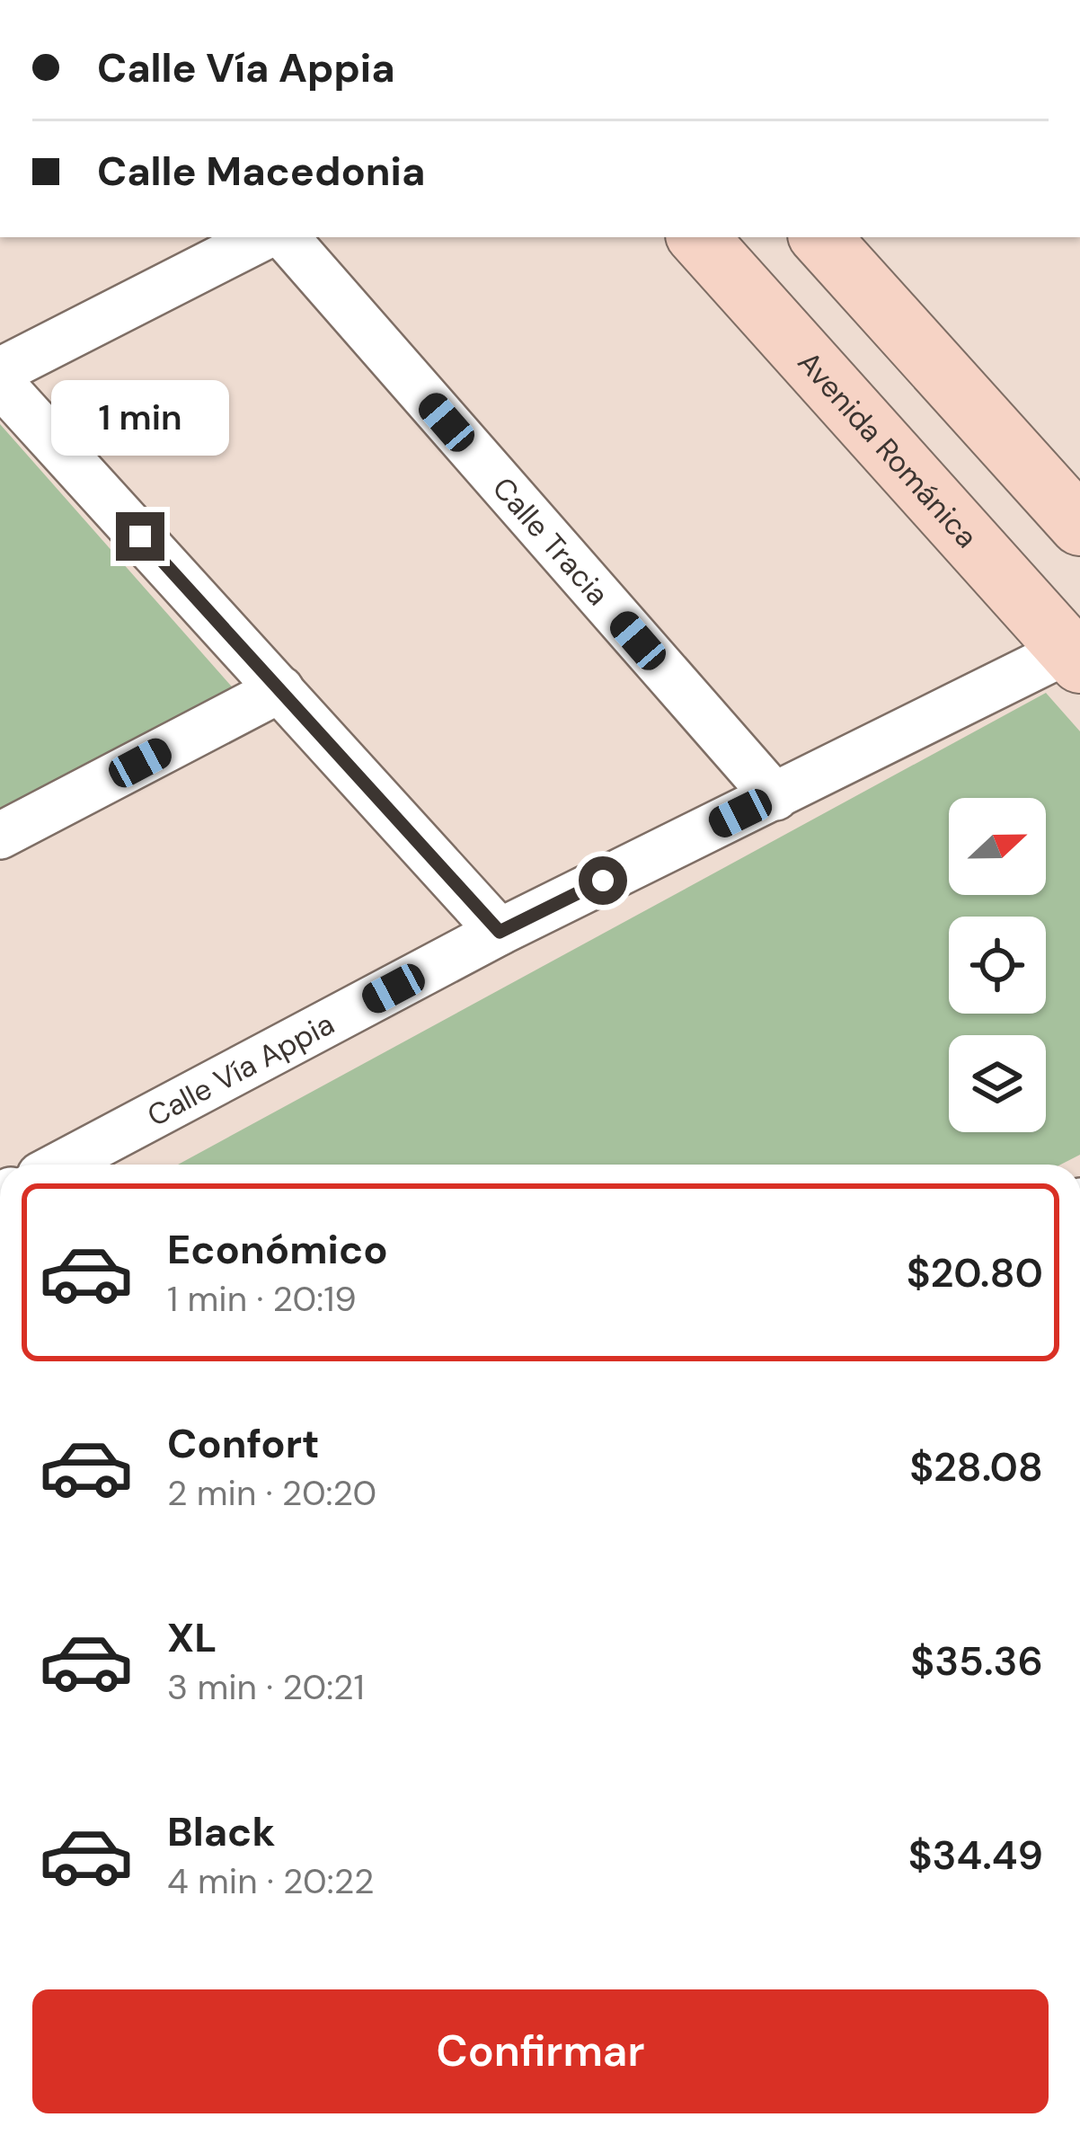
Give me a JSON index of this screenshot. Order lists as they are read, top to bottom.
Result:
{
  "streets": {
    "street": ["Avenida Románica", "Calle Tracia", "Calle Vía Appia"]
  },
  "crossings": [
    ["Avenida Románica", "Calle Vía Appia"],
    ["Calle Tracia", "Calle Vía Appia"]
  ],
  "north": "right",
  "page": {
    "banner": ["Calle Vía Appia", "Calle Macedonia"],
    "bubble": "1 min",
    "list": [
      {
        "name": "Económico",
        "note": "1 min · 20:19",
        "value": "$20.80"
      },
      {
        "name": "Confort",
        "note": "2 min · 20:20",
        "value": "$28.08"
      },
      {
        "name": "XL",
        "note": "3 min · 20:21",
        "value": "$35.36"
      },
      {
        "name": "Black",
        "note": "4 min · 20:22",
        "value": "$34.49"
      }
    ],
    "buttons": "Confirmar"
  }
}
